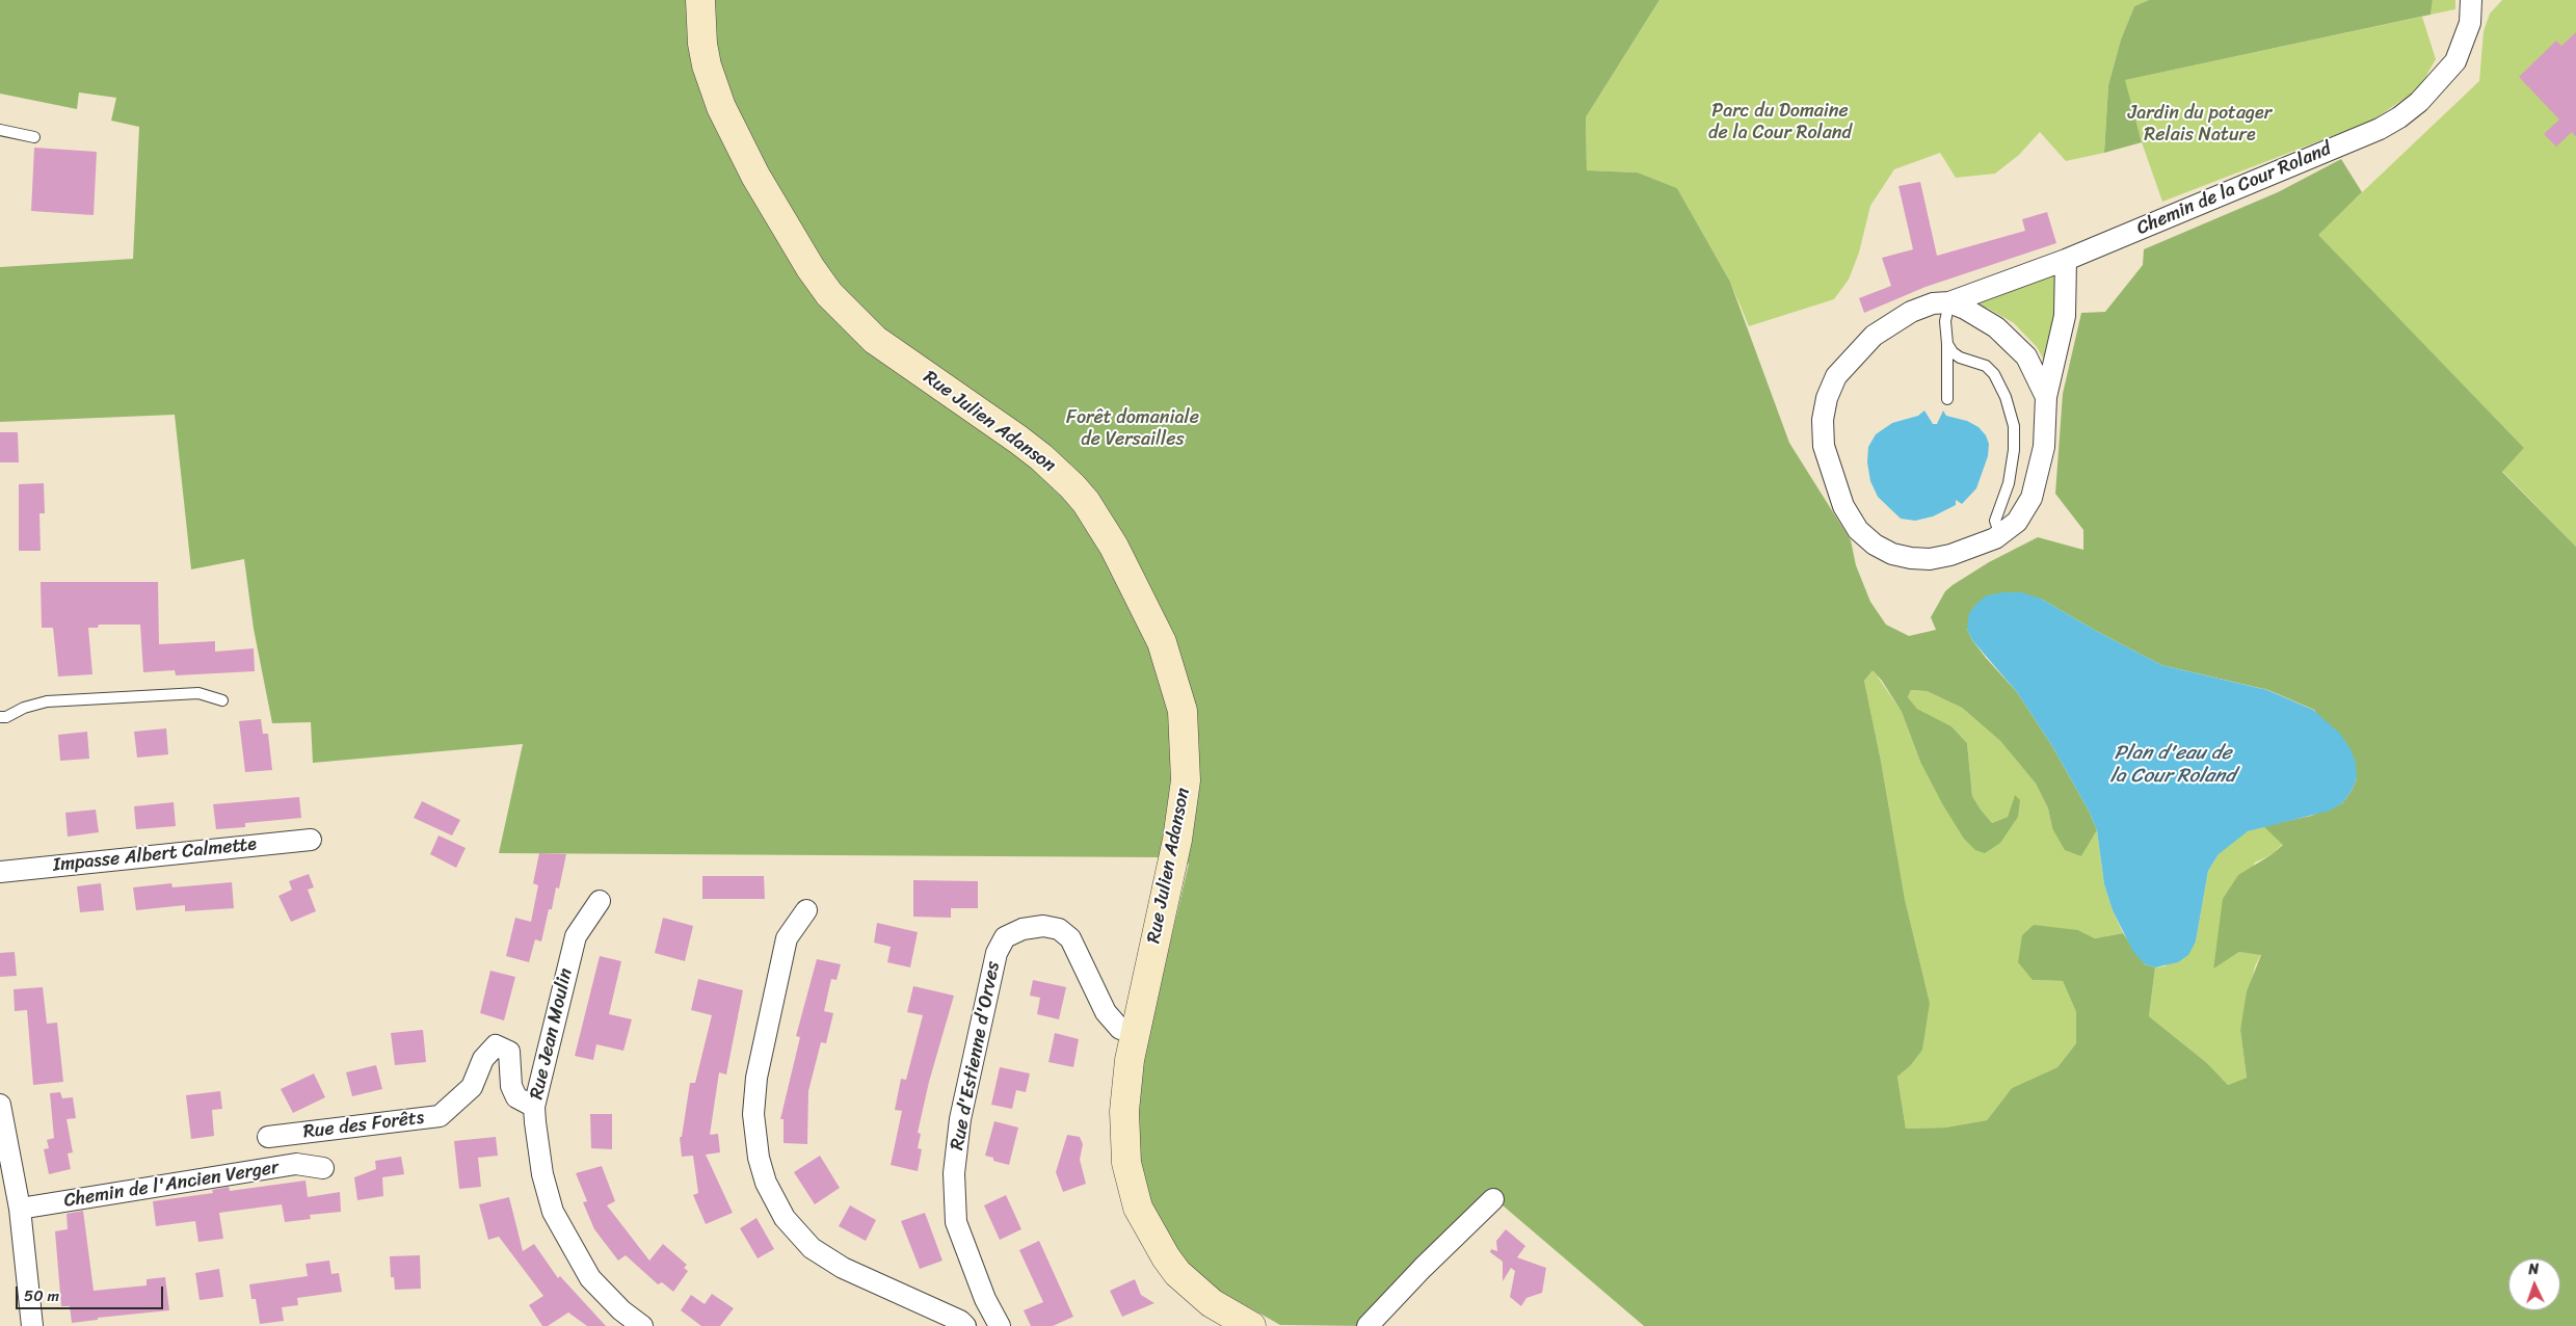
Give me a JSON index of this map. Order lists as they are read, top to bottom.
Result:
{
  "streets": {
    "main road": ["Rue Julien Adanson"],
    "street": [
      "Chemin de la Cour Roland",
      "Impasse Albert Calmette",
      "Rue Jean Moulin",
      "Rue d'Estienne d'Orves",
      "Rue des Forêts",
      "Chemin de l'Ancien Verger"
    ]
  },
  "crossings": [
    ["Rue Julien Adanson", "Rue d'Estienne d'Orves"],
    ["Rue Jean Moulin", "Rue des Forêts"]
  ],
  "water": ["Plan d'eau de la Cour Roland"],
  "parks": ["Parc du Domaine de la Cour Roland", "Jardin du potager Relais Nature", "Forêt domaniale de Versailles"],
  "scale_bar": "50 m",
  "north": "top"
}
